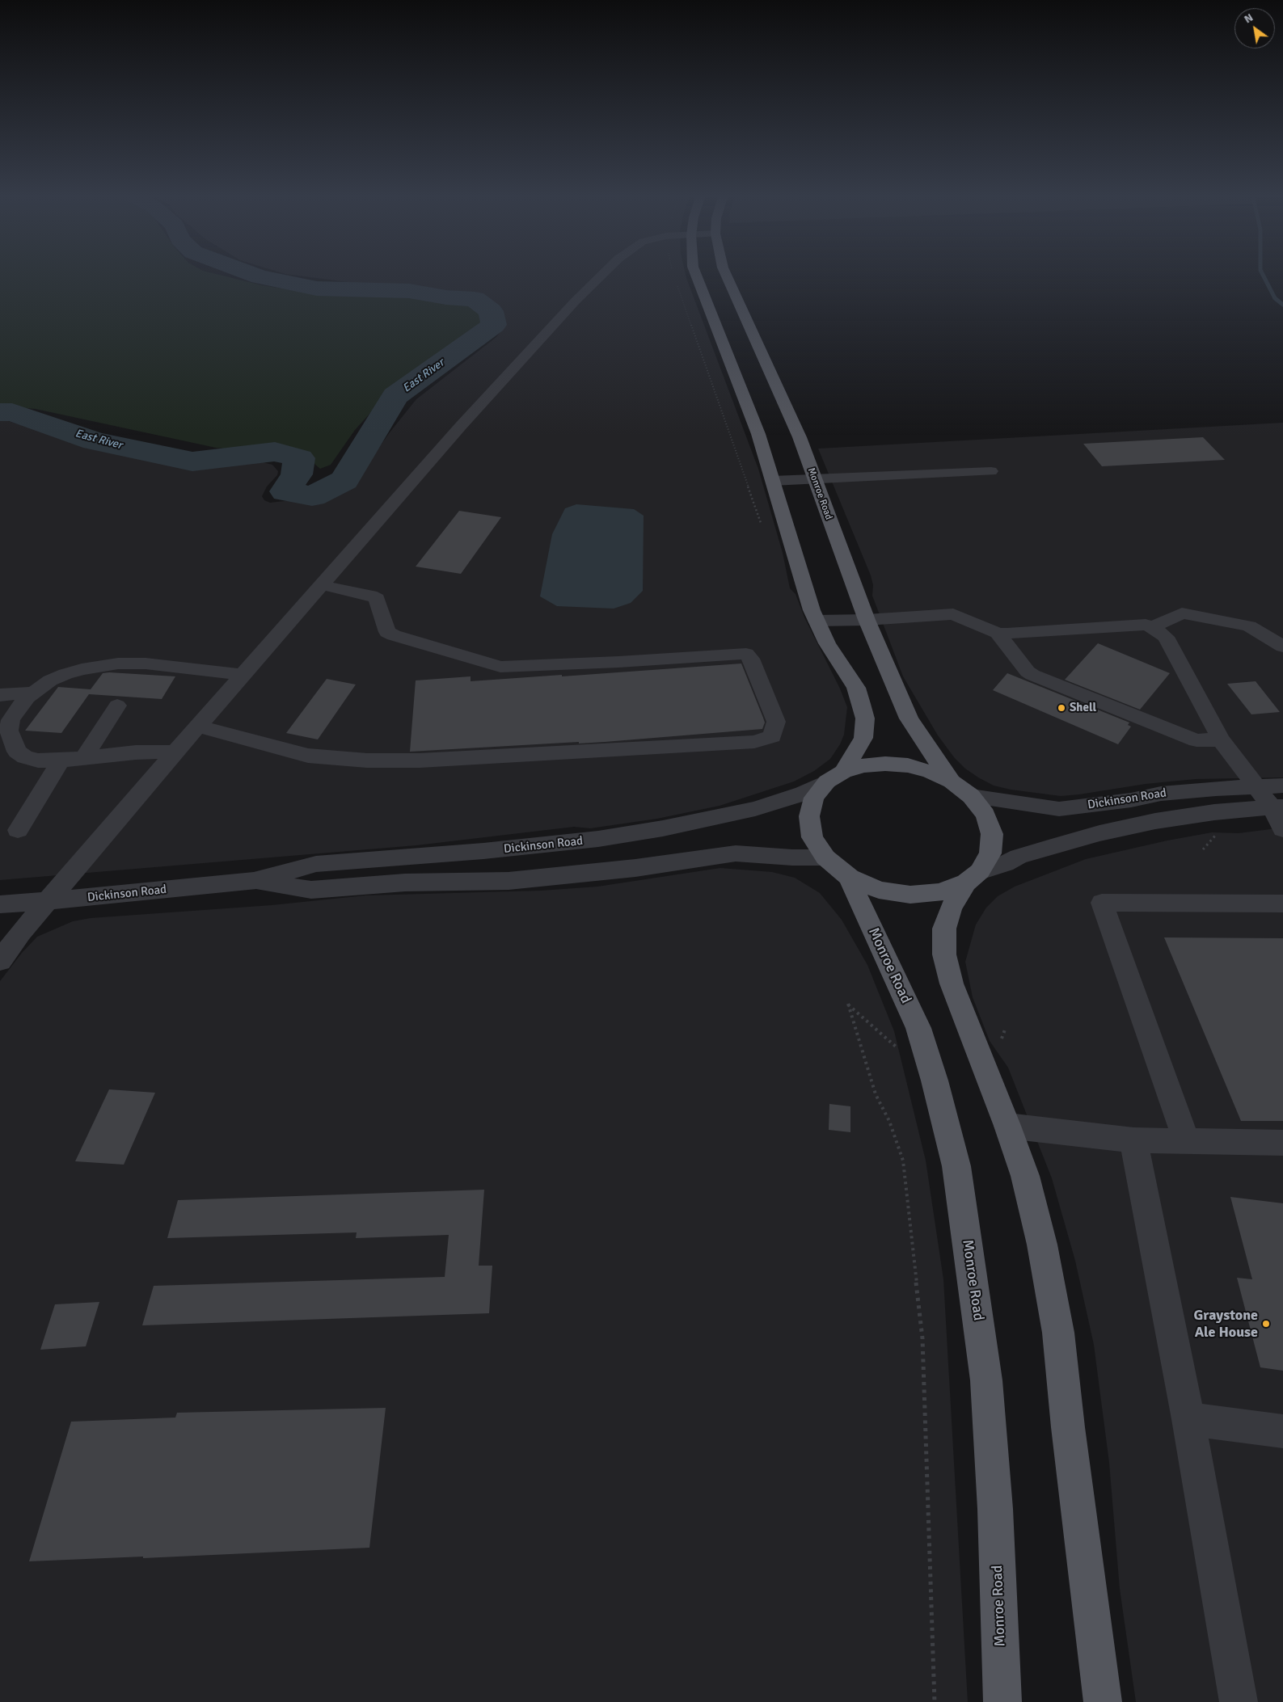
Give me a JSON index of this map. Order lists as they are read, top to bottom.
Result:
{
  "streets": {
    "main road": ["Monroe Road"],
    "street": ["Dickinson Road"]
  },
  "water": ["East River"],
  "places": ["Shell", "Graystone Ale House"],
  "north": "top left"
}
